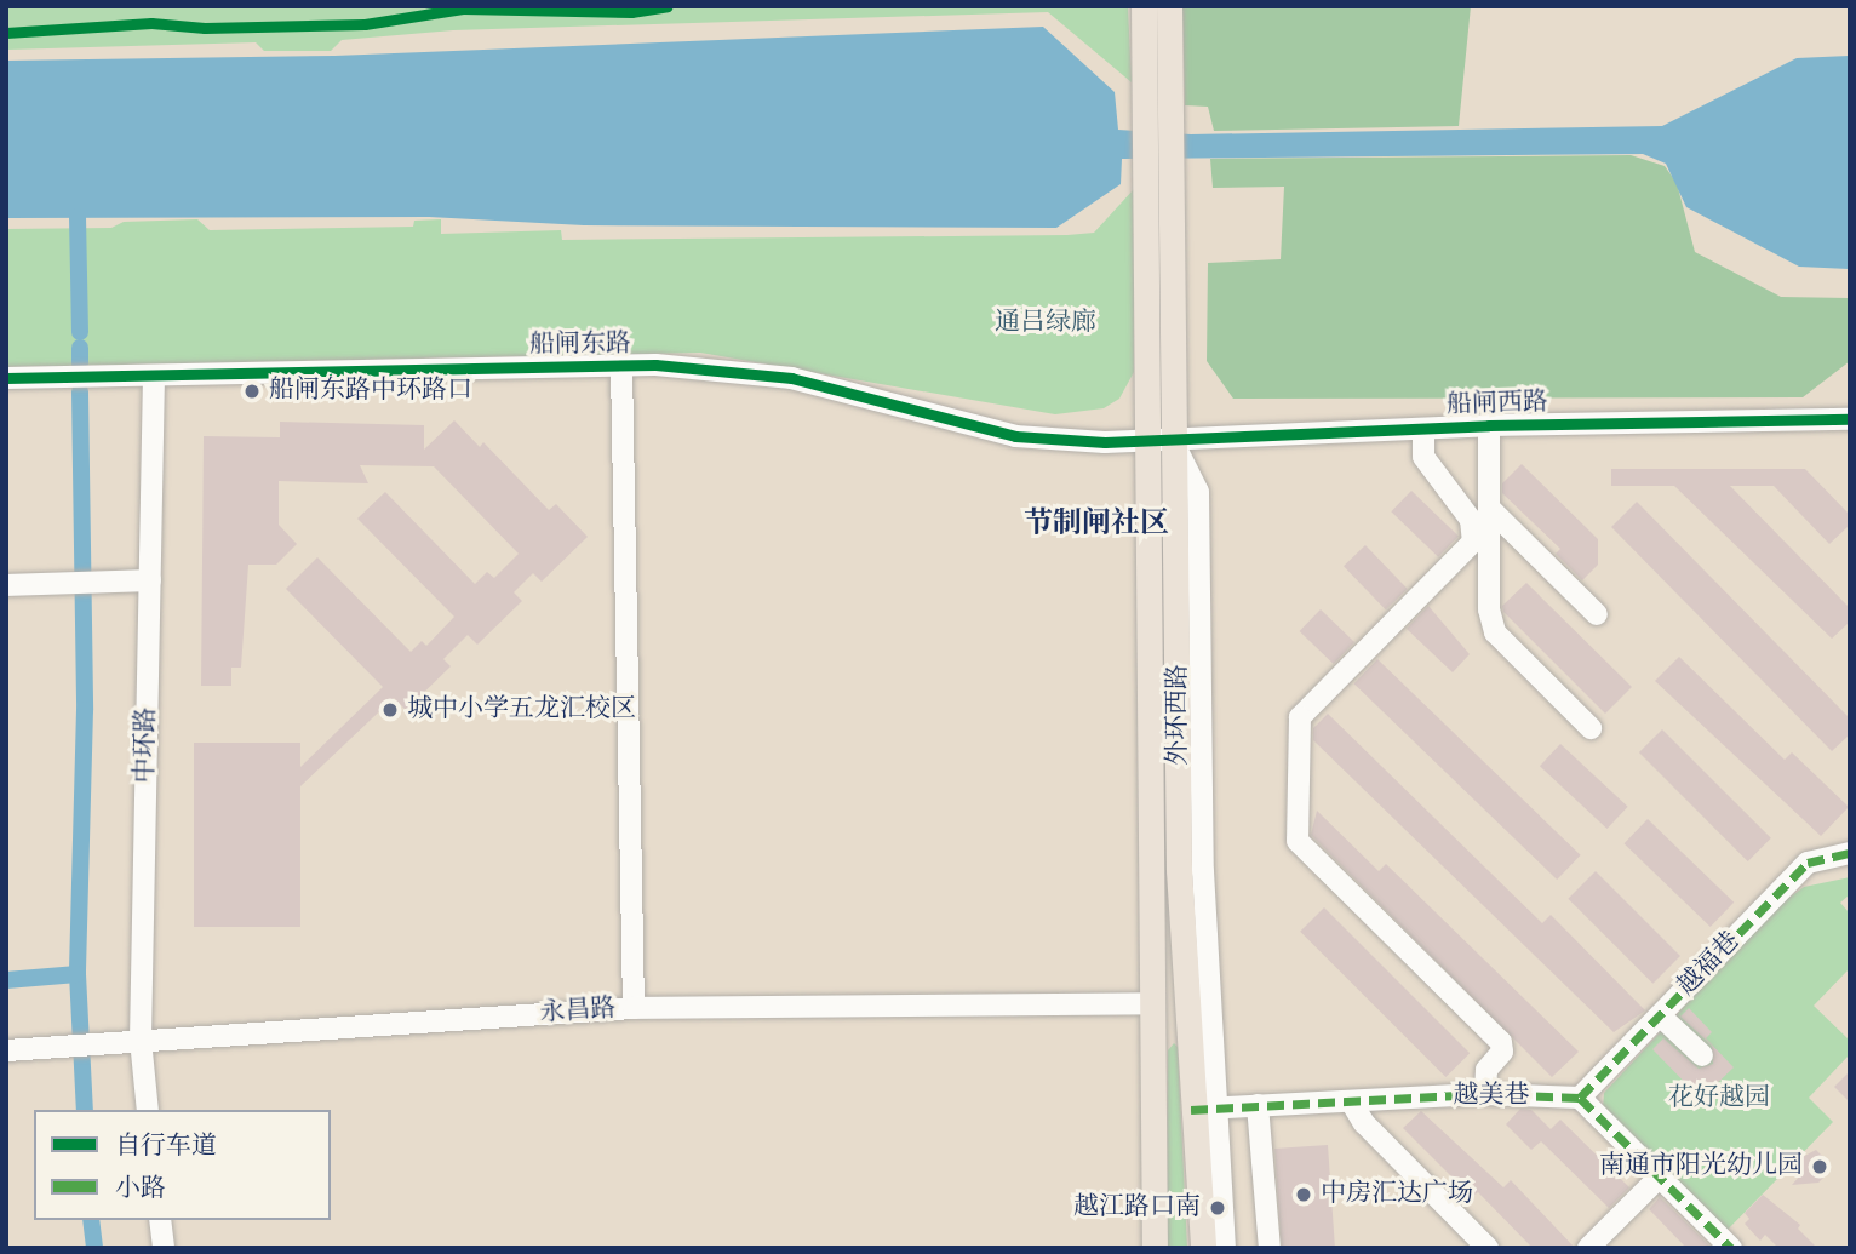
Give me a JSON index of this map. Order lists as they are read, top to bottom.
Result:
{
  "streets": {
    "main road": ["外环西路"],
    "street": [
      "船闸东路",
      "船闸西路",
      "中环路",
      "越福巷",
      "永昌路",
      "越美巷"
    ]
  },
  "crossings": [
    ["船闸东路", "船闸西路"],
    ["船闸东路", "外环西路"],
    ["船闸东路", "中环路"],
    ["船闸西路", "外环西路"],
    ["外环西路", "永昌路"],
    ["外环西路", "越美巷"],
    ["中环路", "永昌路"],
    ["越福巷", "越美巷"]
  ],
  "districts": ["节制闸社区"],
  "parks": ["通吕绿廊", "花好越园"],
  "places": [
    "船闸东路中环路口",
    "城中小学五龙汇校区",
    "南通市阳光幼儿园",
    "中房汇达广场",
    "越江路口南"
  ],
  "legend": ["自行车道", "小路"]
}
